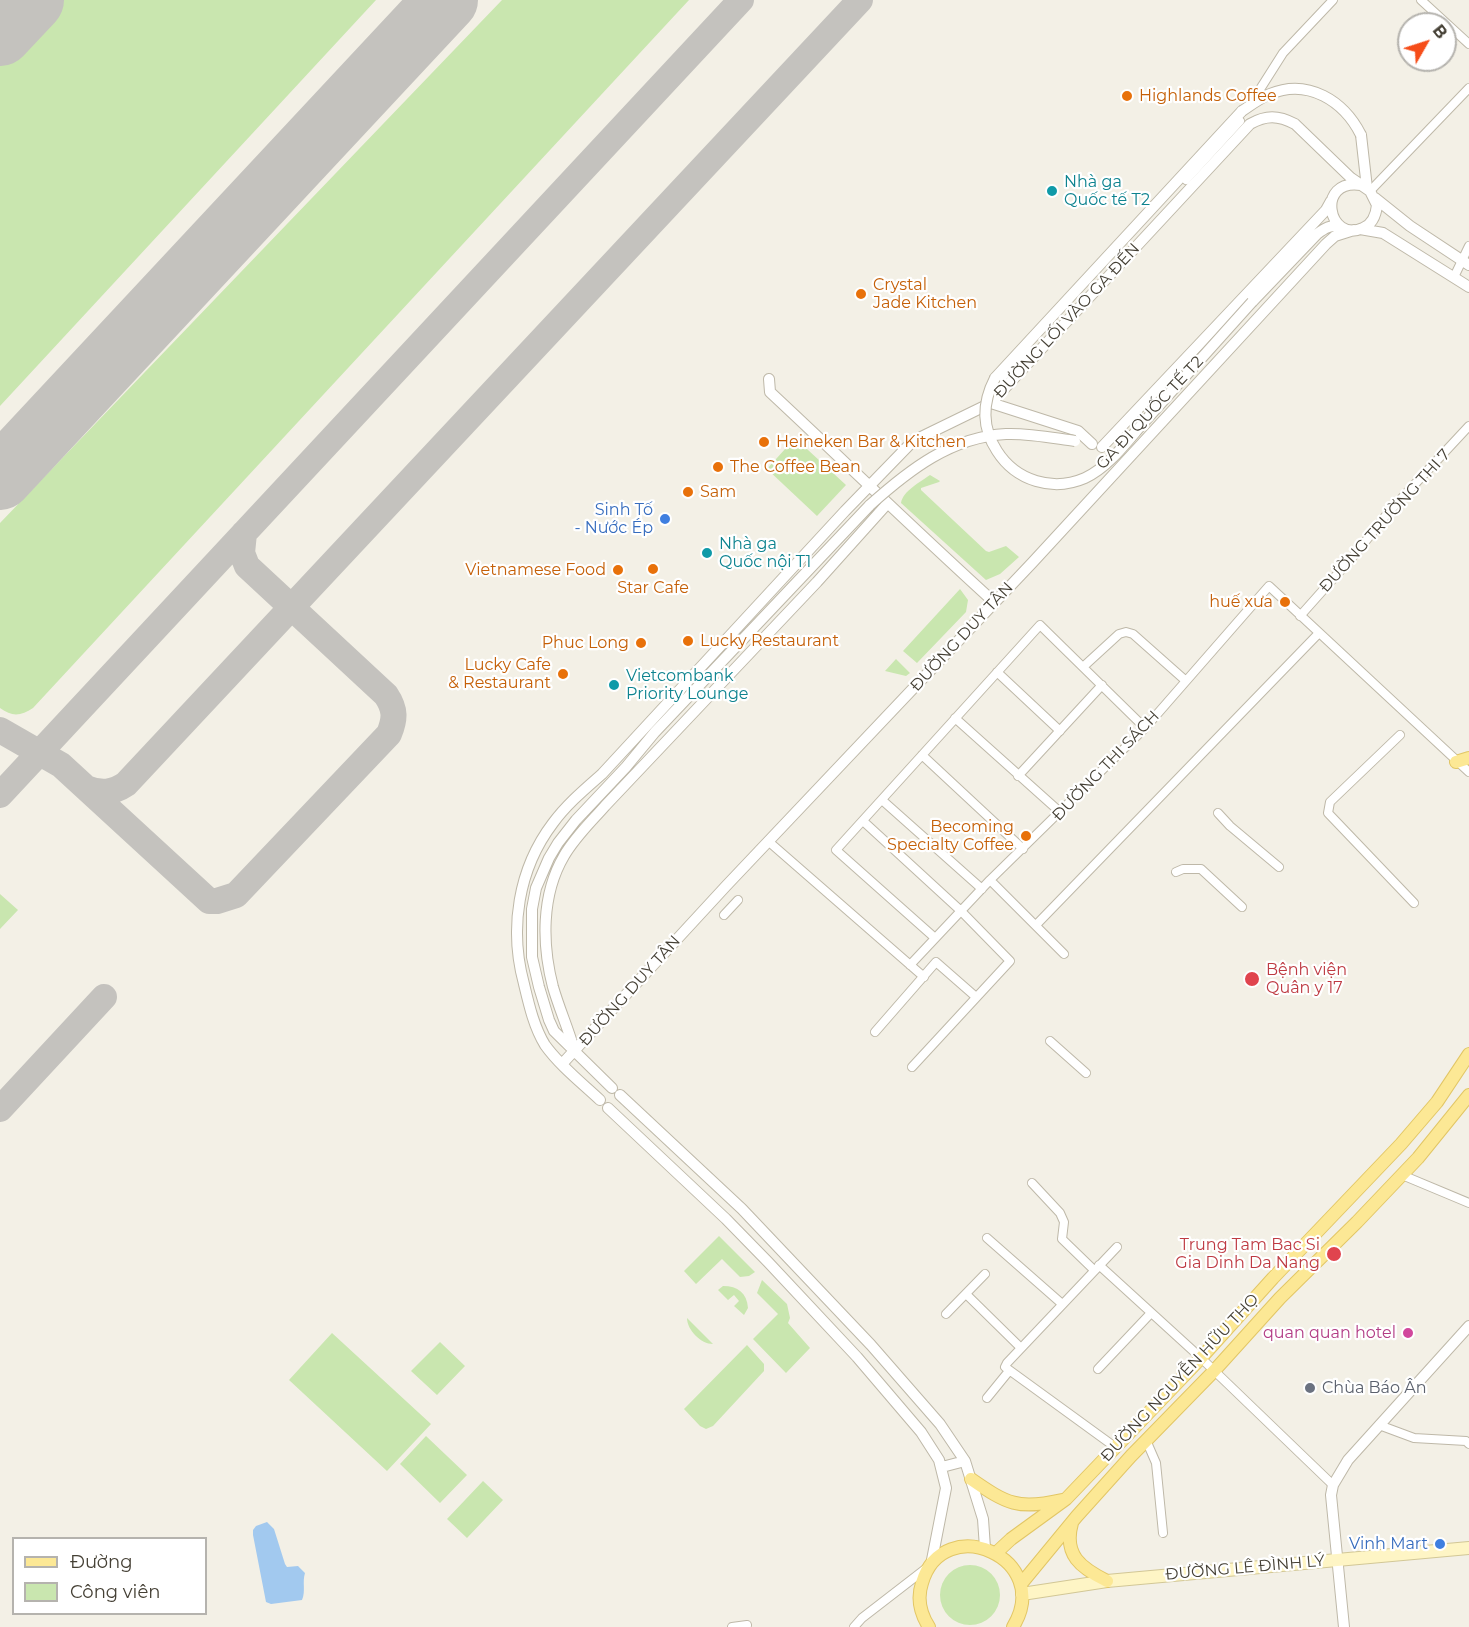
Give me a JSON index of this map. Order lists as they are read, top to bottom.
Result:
{
  "streets": {
    "main road": ["ĐƯỜNG NGUYỄN HỮU THỌ", "ĐƯỜNG LÊ ĐÌNH LÝ"],
    "street": [
      "ĐƯỜNG LỐI VÀO GA ĐẾN",
      "GA ĐI QUỐC TẾ T2",
      "ĐƯỜNG TRƯỜNG THI 7",
      "ĐƯỜNG DUY TÂN",
      "ĐƯỜNG THI SÁCH"
    ]
  },
  "crossings": [
    ["ĐƯỜNG LỐI VÀO GA ĐẾN", "GA ĐI QUỐC TẾ T2"],
    ["ĐƯỜNG LỐI VÀO GA ĐẾN", "ĐƯỜNG DUY TÂN"],
    ["GA ĐI QUỐC TẾ T2", "ĐƯỜNG DUY TÂN"],
    ["ĐƯỜNG TRƯỜNG THI 7", "ĐƯỜNG THI SÁCH"],
    ["ĐƯỜNG DUY TÂN", "ĐƯỜNG NGUYỄN HỮU THỌ"],
    ["ĐƯỜNG NGUYỄN HỮU THỌ", "ĐƯỜNG LÊ ĐÌNH LÝ"]
  ],
  "places": [
    "Highlands Coffee",
    "Nhà ga Quốc tế T2",
    "Crystal Jade Kitchen",
    "Heineken Bar & Kitchen",
    "The Coffee Bean",
    "Sam",
    "Sinh Tố - Nước Ép",
    "Nhà ga Quốc nội T1",
    "Star Cafe",
    "Vietnamese Food",
    "huế xưa",
    "Lucky Restaurant",
    "Phuc Long",
    "Lucky Cafe & Restaurant",
    "Vietcombank Priority Lounge",
    "Becoming Specialty Coffee",
    "Bệnh viện Quân y 17",
    "Trung Tam Bac Si Gia Dinh Da Nang",
    "quan quan hotel",
    "Chùa Báo Ân",
    "Vinh Mart"
  ],
  "legend": ["Đường", "Công viên"],
  "north": "top right"
}
